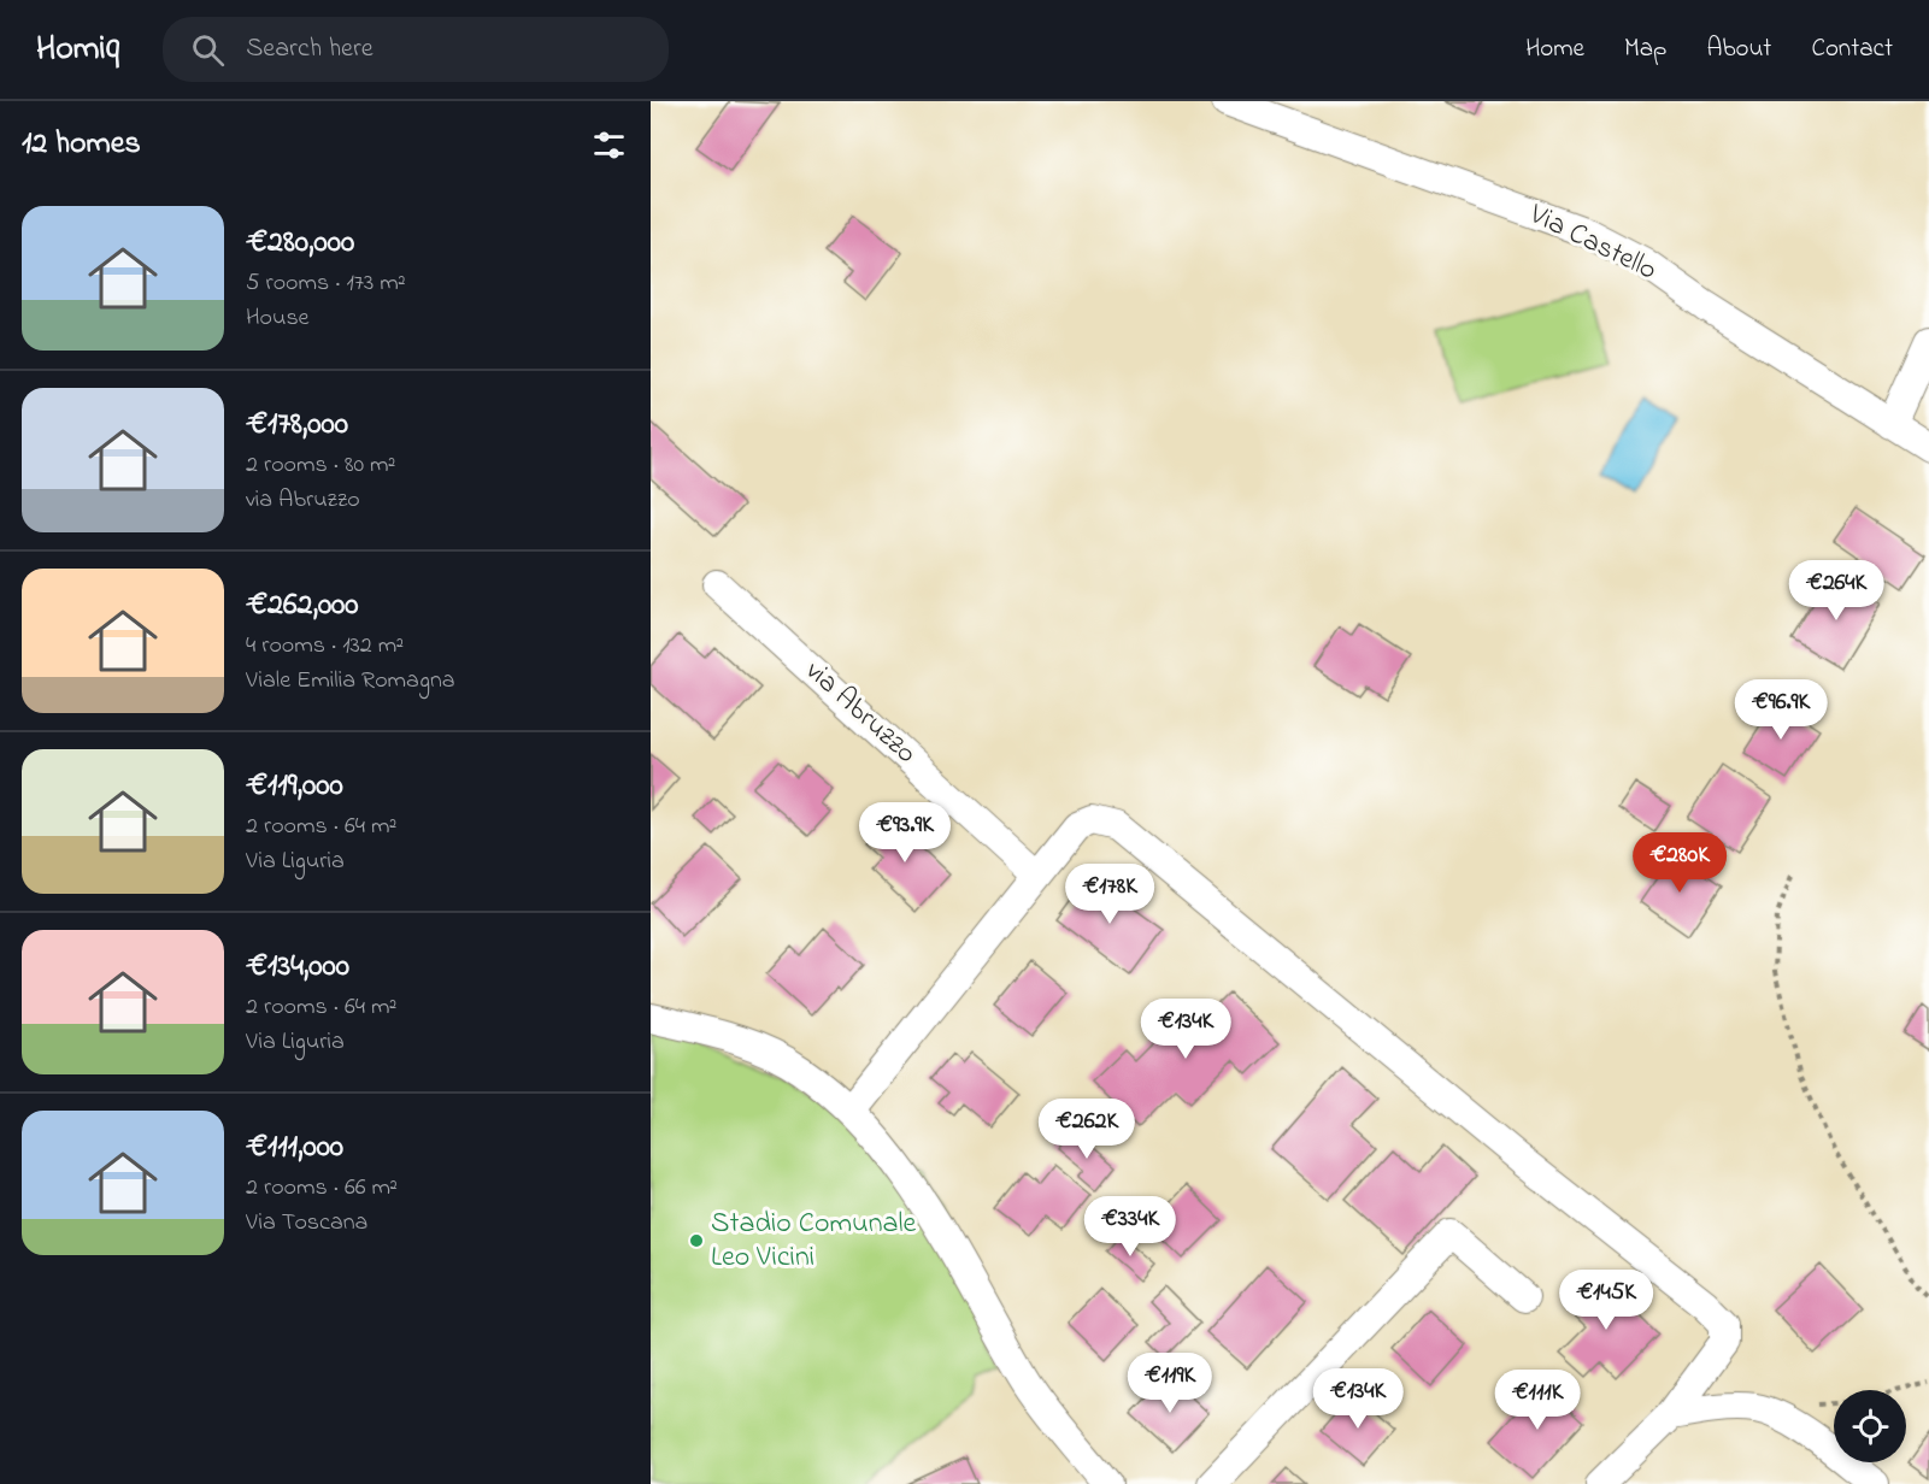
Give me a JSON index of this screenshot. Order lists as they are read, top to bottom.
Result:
{
  "streets": {
    "street": ["Via Castello", "via Abruzzo"]
  },
  "places": ["Stadio Comunale Leo Vicini"],
  "page": {
    "header": "Homiq",
    "search": "Search here",
    "nav": [
      "Home",
      "Map",
      "About",
      "Contact"
    ],
    "heading": "12 homes",
    "list": [
      {
        "name": "€280,000",
        "note": "5 rooms · 173 m² · House"
      },
      {
        "name": "€178,000",
        "note": "2 rooms · 80 m² · via Abruzzo"
      },
      {
        "name": "€262,000",
        "note": "4 rooms · 132 m² · Viale Emilia Romagna"
      },
      {
        "name": "€119,000",
        "note": "2 rooms · 64 m² · Via Liguria"
      },
      {
        "name": "€134,000",
        "note": "2 rooms · 64 m² · Via Liguria"
      },
      {
        "name": "€111,000",
        "note": "2 rooms · 66 m² · Via Toscana"
      }
    ],
    "price": [
      "€264K",
      "€96.9K",
      "€93.9K",
      "€280K",
      "€178K",
      "€134K",
      "€262K",
      "€334K",
      "€145K",
      "€119K",
      "€134K",
      "€111K"
    ]
  }
}
